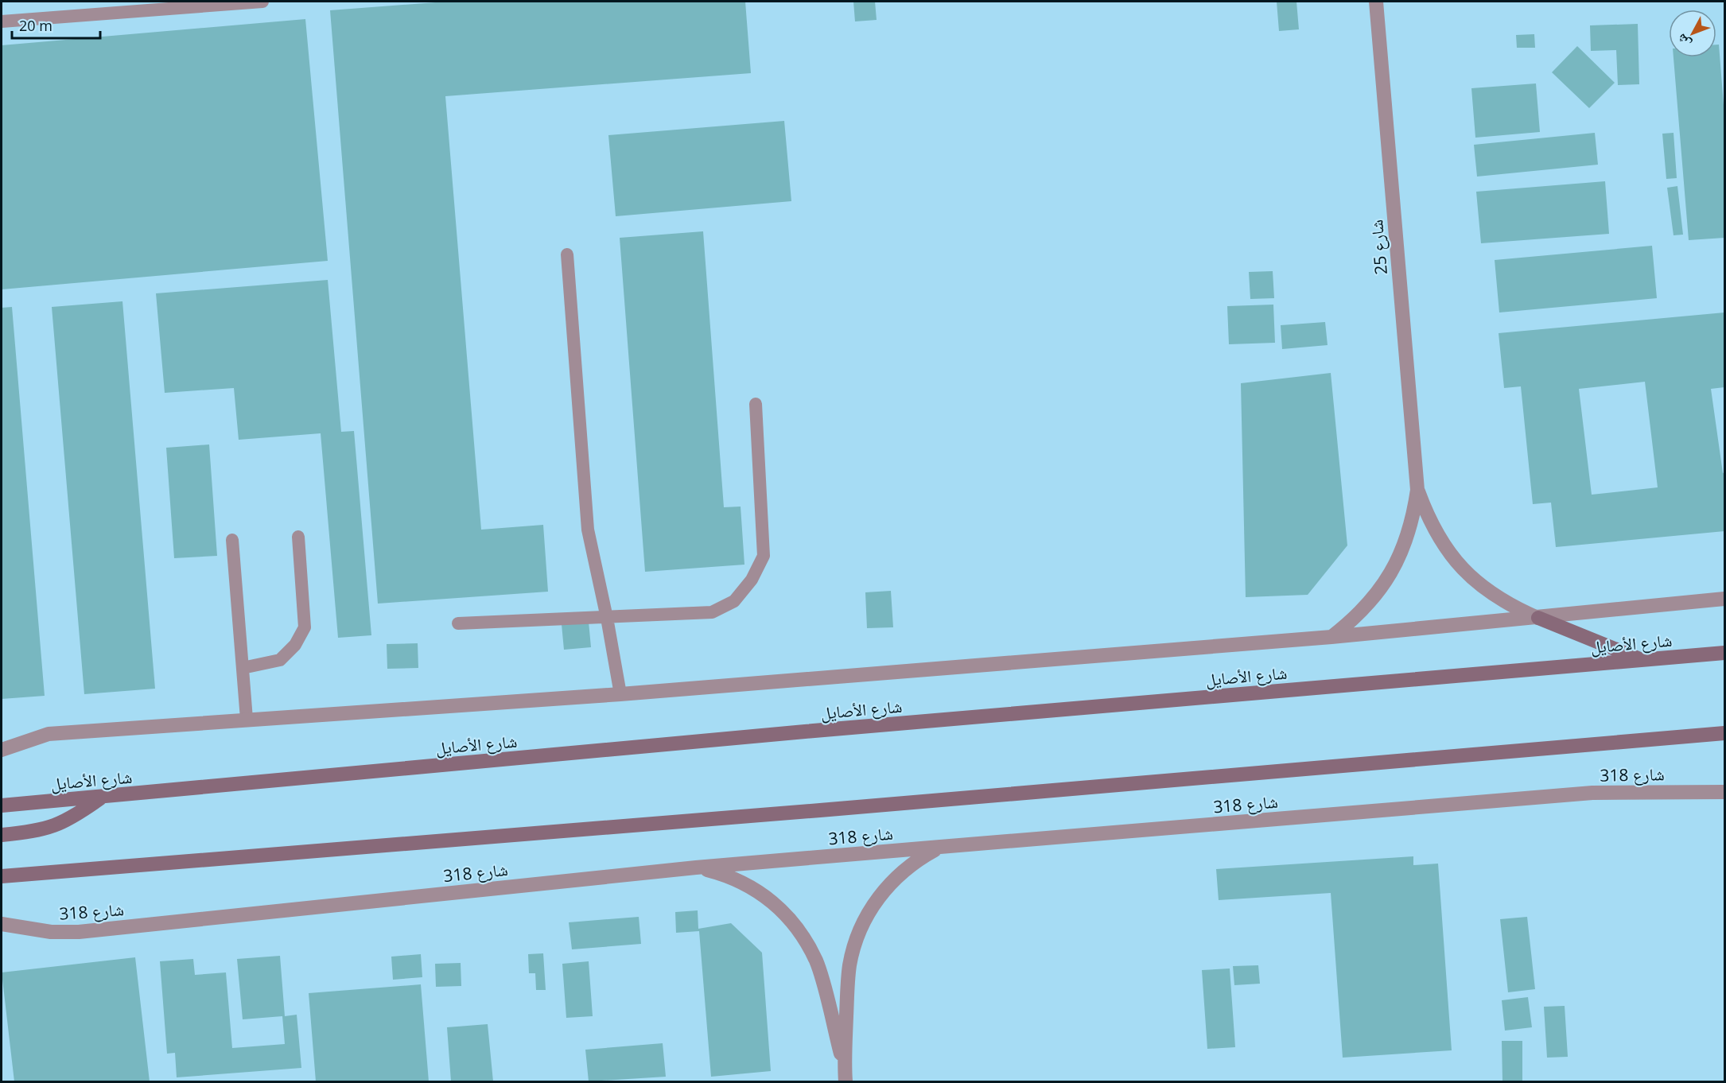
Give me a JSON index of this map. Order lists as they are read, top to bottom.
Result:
{
  "streets": {
    "main road": ["شارع الأصايل"],
    "street": ["شارع 25", "شارع 318"]
  },
  "scale_bar": "20 m",
  "north": "bottom left"
}
